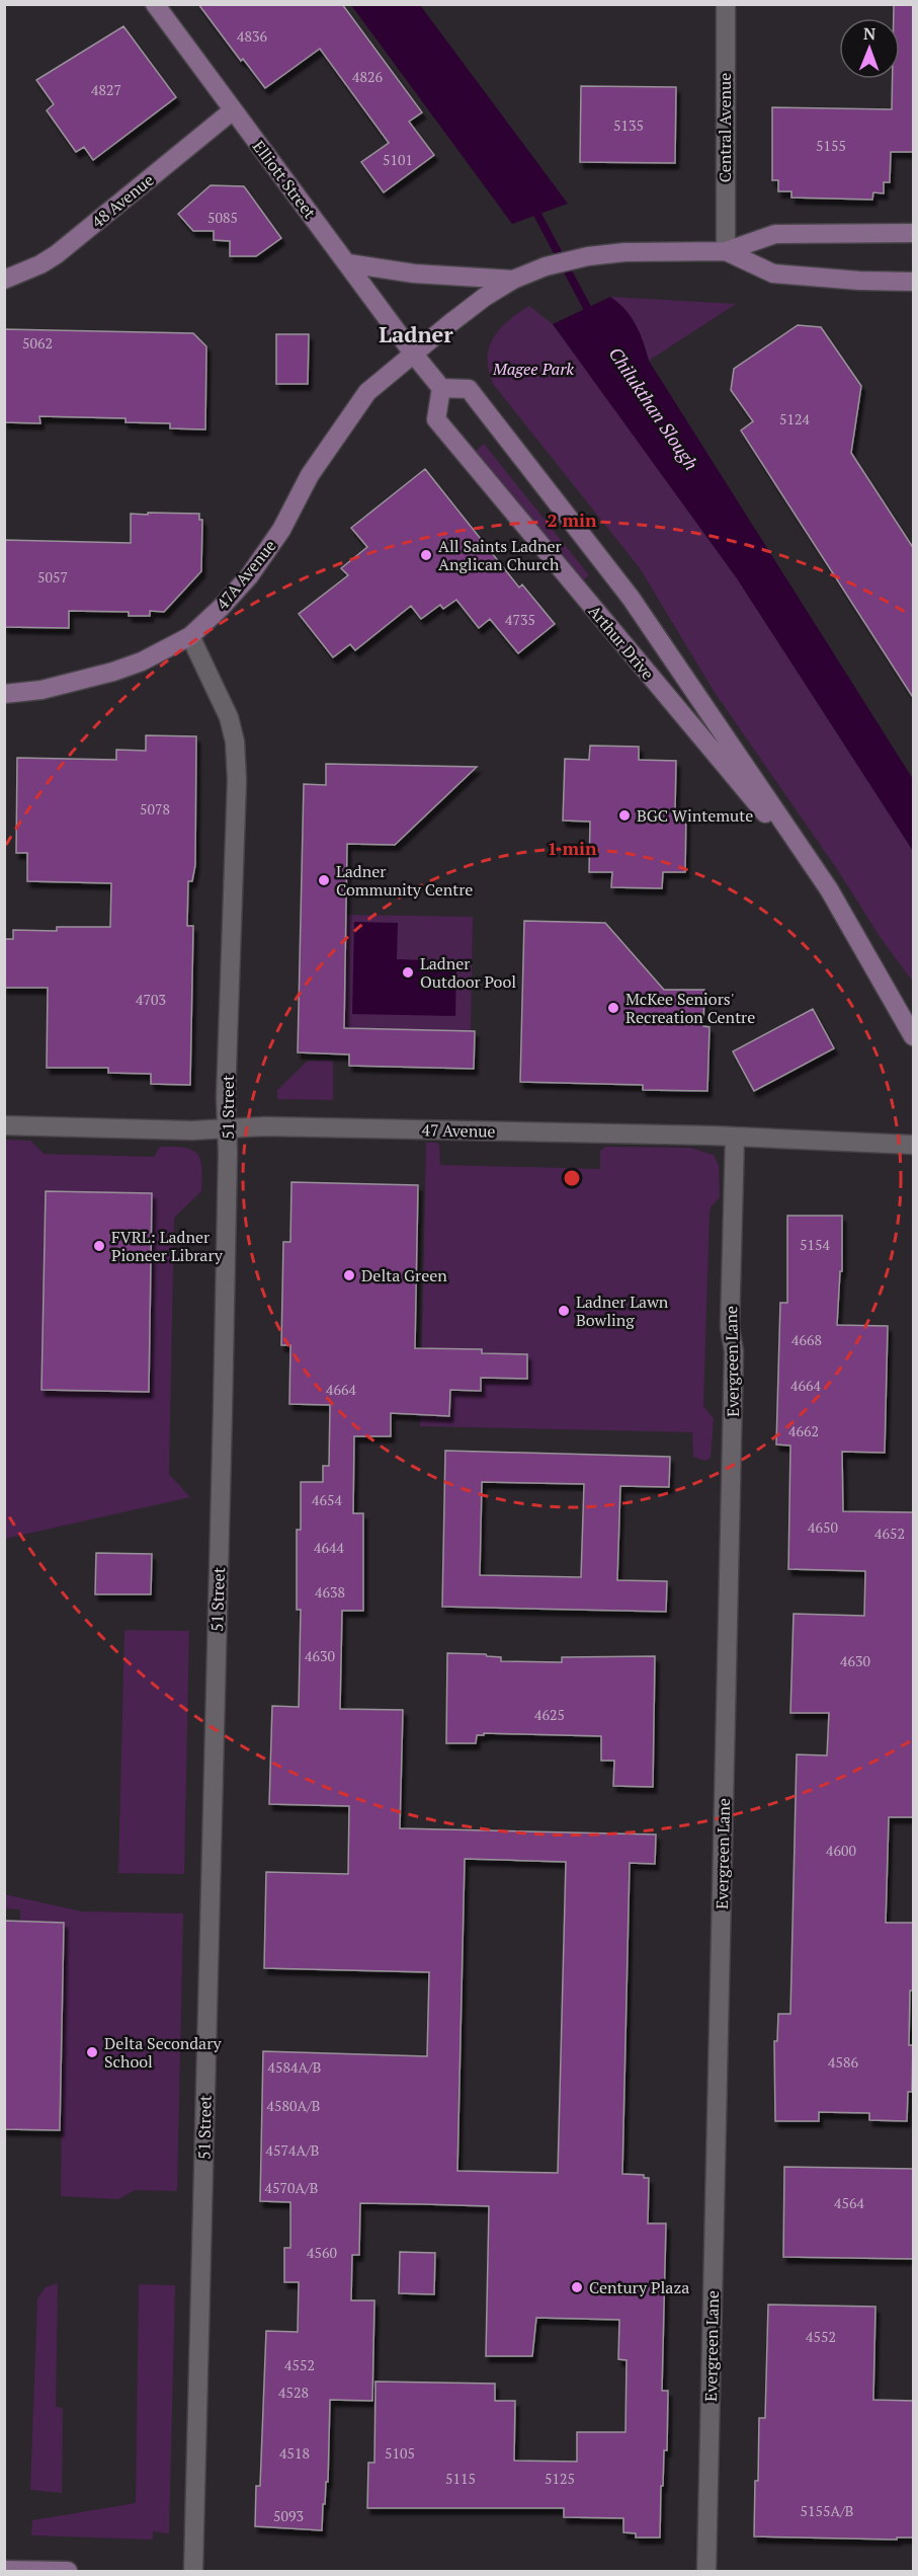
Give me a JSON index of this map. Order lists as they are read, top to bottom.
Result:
{
  "streets": {
    "main road": [
      "Elliott Street",
      "48 Avenue",
      "47A Avenue",
      "Arthur Drive"
    ],
    "street": [
      "Central Avenue",
      "51 Street",
      "47 Avenue",
      "Evergreen Lane"
    ]
  },
  "crossings": [
    ["Elliott Street", "48 Avenue"],
    ["Elliott Street", "47A Avenue"],
    ["47A Avenue", "51 Street"],
    ["51 Street", "47 Avenue"],
    ["47 Avenue", "Evergreen Lane"]
  ],
  "districts": ["Ladner"],
  "water": ["Chilukthan Slough"],
  "parks": ["Magee Park"],
  "places": [
    "All Saints Ladner Anglican Church",
    "BGC Wintemute",
    "Ladner Community Centre",
    "Ladner Outdoor Pool",
    "McKee Seniors' Recreation Centre",
    "FVRL: Ladner Pioneer Library",
    "Delta Green",
    "Ladner Lawn Bowling",
    "Delta Secondary School",
    "Century Plaza"
  ],
  "house_numbers": [
    "4836",
    "4826",
    "4827",
    "5135",
    "5155",
    "5101",
    "5085",
    "5062",
    "5124",
    "5057",
    "4735",
    "5078",
    "4703",
    "5154",
    "4668",
    "4664",
    "4664",
    "4662",
    "4654",
    "4650",
    "4652",
    "4644",
    "4638",
    "4630",
    "4630",
    "4625",
    "4600",
    "4586",
    "4584A/B",
    "4580A/B",
    "4574A/B",
    "4570A/B",
    "4564",
    "4560",
    "4552",
    "4552",
    "4528",
    "4518",
    "5105",
    "5115",
    "5125",
    "5155A/B",
    "5093"
  ],
  "north": "top",
  "rings": ["2 min", "1 min"]
}
